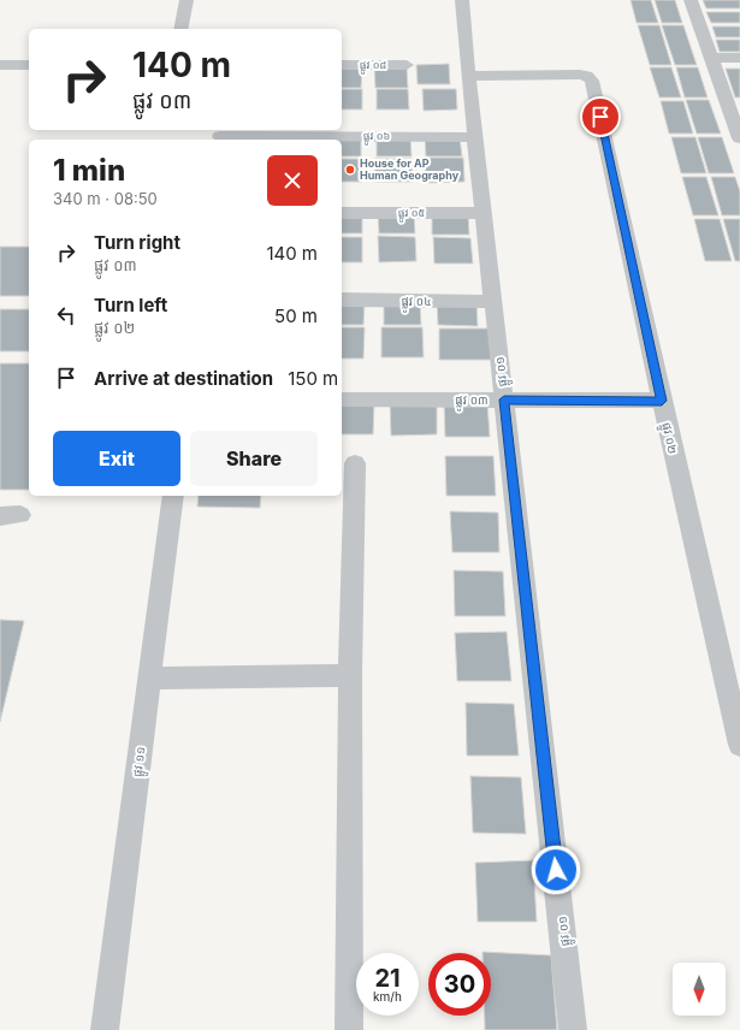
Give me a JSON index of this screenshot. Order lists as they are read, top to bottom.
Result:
{
  "streets": {
    "street": [
      "ផ្លូវ ០៨",
      "ផ្លូវ ០៦",
      "ផ្លូវ ០៥",
      "ផ្លូវ ០៤",
      "ផ្លូវ ០១",
      "ផ្លូវ ០៣",
      "ផ្លូវ ០២",
      "ផ្លូវ ១១"
    ]
  },
  "crossings": [
    ["ផ្លូវ ០៦", "ផ្លូវ ០១"],
    ["ផ្លូវ ០៥", "ផ្លូវ ០១"],
    ["ផ្លូវ ០៤", "ផ្លូវ ០១"],
    ["ផ្លូវ ០១", "ផ្លូវ ០៣"],
    ["ផ្លូវ ០១", "ផ្លូវ ០២"],
    ["ផ្លូវ ០៣", "ផ្លូវ ០២"]
  ],
  "places": ["House for AP Human Geography"],
  "north": "bottom",
  "page": {
    "turn": ["140 m", "ផ្លូវ ០៣"],
    "heading": ["1 min", "340 m · 08:50"],
    "list": [
      {
        "name": "Turn right",
        "note": "ផ្លូវ ០៣",
        "value": "140 m"
      },
      {
        "name": "Turn left",
        "note": "ផ្លូវ ០២",
        "value": "50 m"
      },
      {
        "name": "Arrive at destination",
        "value": "150 m"
      }
    ],
    "buttons": ["Exit", "Share"],
    "speed": "21 km/h",
    "limit": "30"
  }
}
